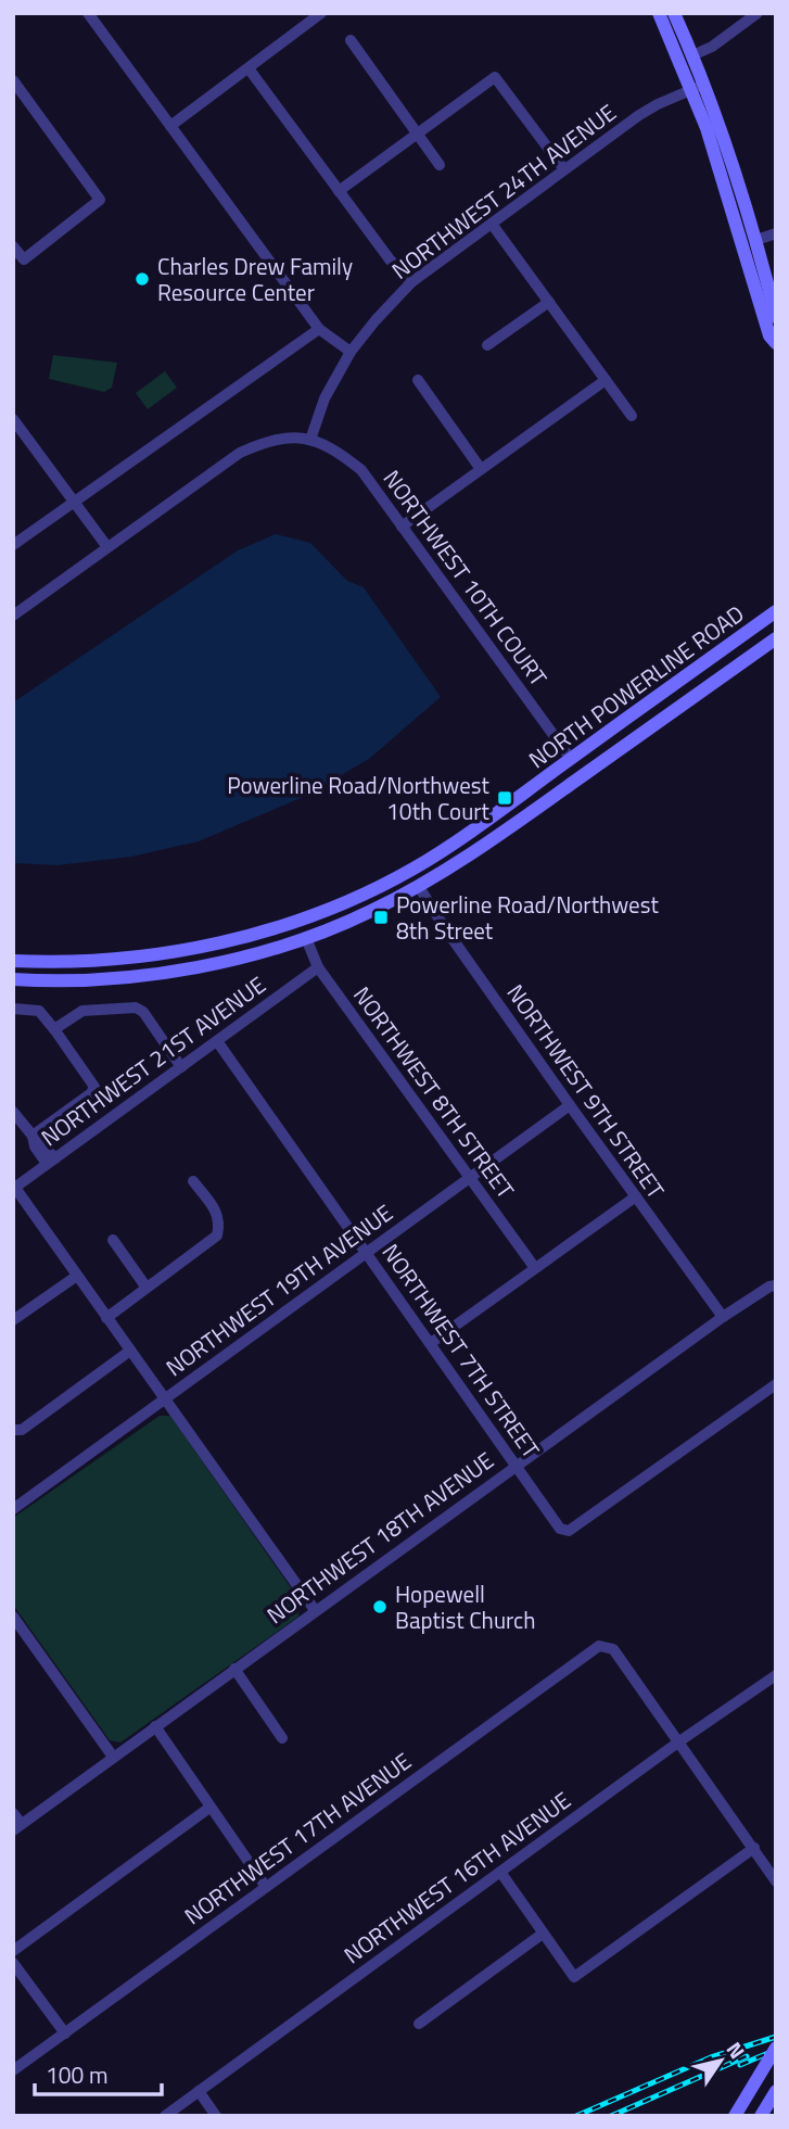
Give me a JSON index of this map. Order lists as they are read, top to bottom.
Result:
{
  "streets": {
    "main road": ["NORTH POWERLINE ROAD"],
    "street": [
      "NORTHWEST 24TH AVENUE",
      "NORTHWEST 10TH COURT",
      "NORTHWEST 21ST AVENUE",
      "NORTHWEST 9TH STREET",
      "NORTHWEST 8TH STREET",
      "NORTHWEST 19TH AVENUE",
      "NORTHWEST 7TH STREET",
      "NORTHWEST 18TH AVENUE",
      "NORTHWEST 17TH AVENUE",
      "NORTHWEST 16TH AVENUE"
    ]
  },
  "crossings": [
    ["NORTHWEST 24TH AVENUE", "NORTHWEST 10TH COURT"],
    ["NORTHWEST 10TH COURT", "NORTH POWERLINE ROAD"],
    ["NORTH POWERLINE ROAD", "NORTHWEST 9TH STREET"],
    ["NORTH POWERLINE ROAD", "NORTHWEST 8TH STREET"],
    ["NORTHWEST 21ST AVENUE", "NORTHWEST 8TH STREET"],
    ["NORTHWEST 21ST AVENUE", "NORTHWEST 7TH STREET"],
    ["NORTHWEST 9TH STREET", "NORTHWEST 19TH AVENUE"],
    ["NORTHWEST 9TH STREET", "NORTHWEST 18TH AVENUE"],
    ["NORTHWEST 8TH STREET", "NORTHWEST 19TH AVENUE"],
    ["NORTHWEST 19TH AVENUE", "NORTHWEST 7TH STREET"],
    ["NORTHWEST 7TH STREET", "NORTHWEST 18TH AVENUE"],
    ["NORTHWEST 17TH AVENUE", "NORTHWEST 16TH AVENUE"]
  ],
  "places": {
    "other": ["Charles Drew Family Resource Center", "Hopewell Baptist Church"],
    "transit": ["Powerline Road/Northwest 10th Court", "Powerline Road/Northwest 8th Street"]
  },
  "scale_bar": "100 m",
  "north": "top right"
}
